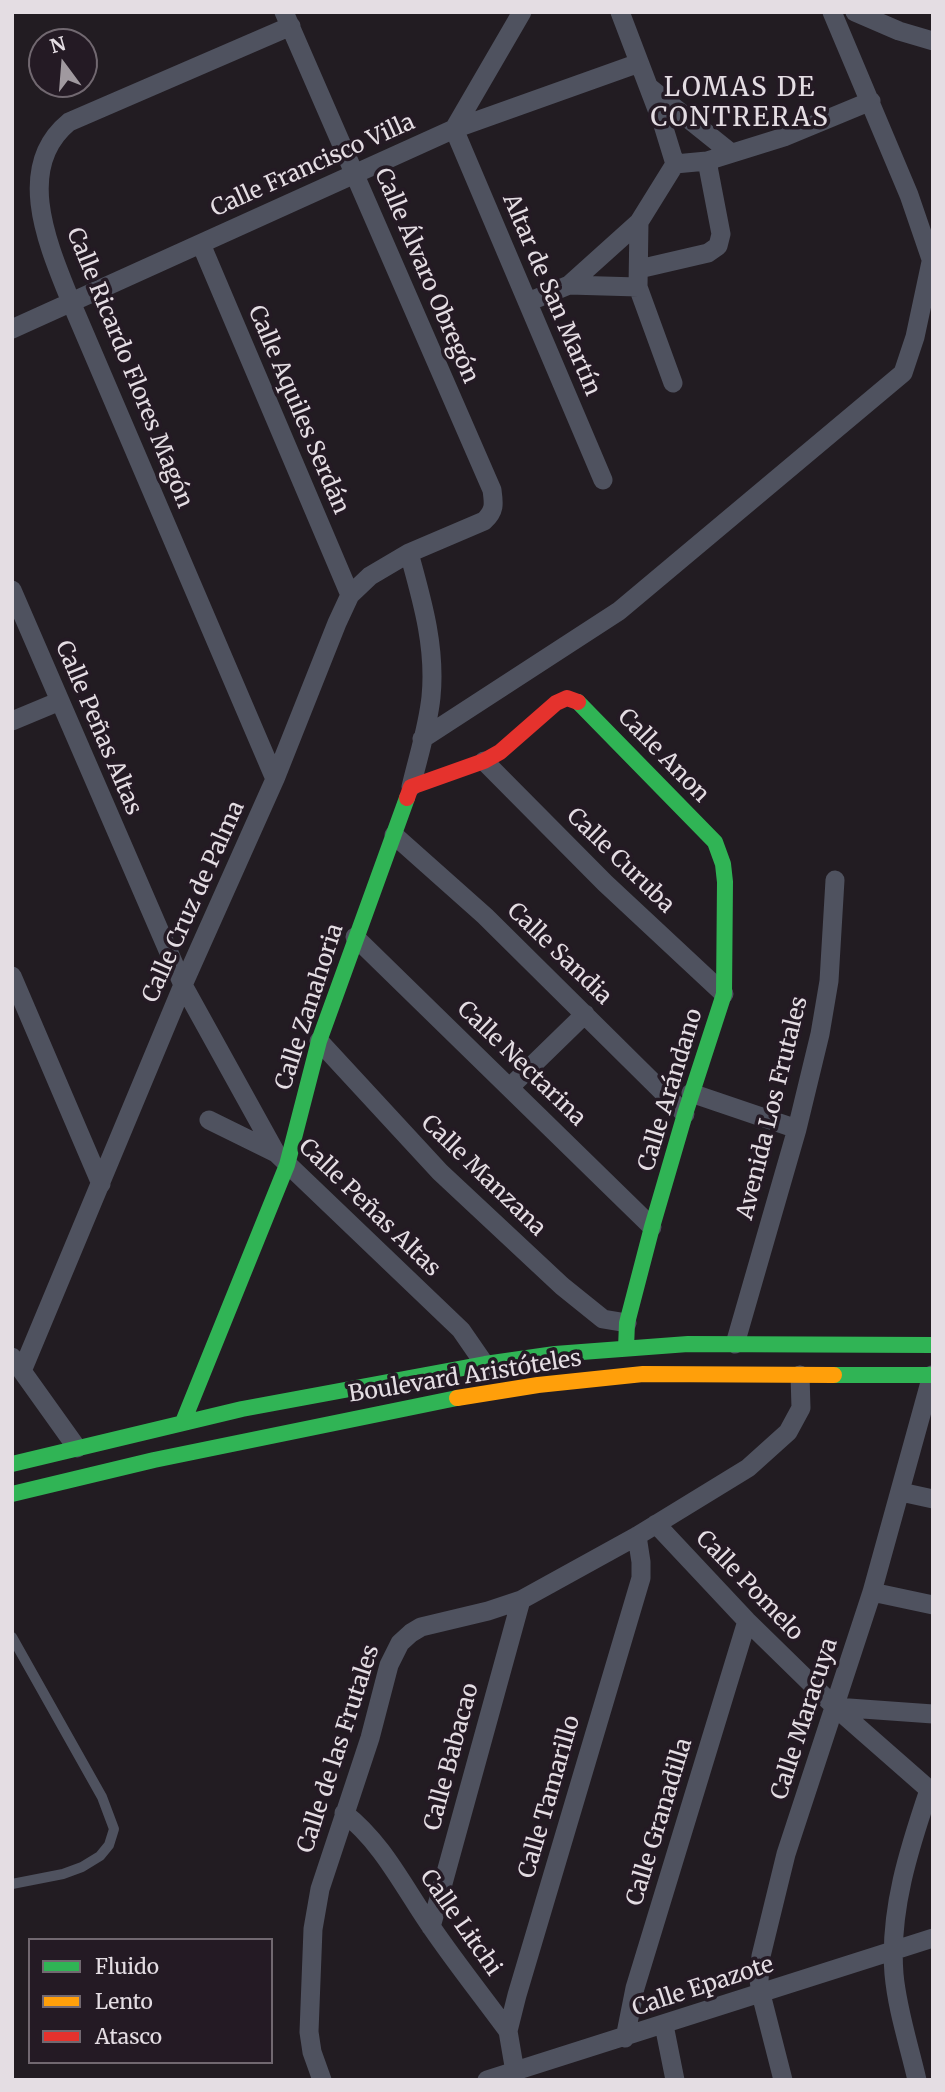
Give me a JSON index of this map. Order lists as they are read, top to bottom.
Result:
{
  "streets": {
    "street": [
      "Calle Francisco Villa",
      "Calle Álvaro Obregón",
      "Altar de San Martín",
      "Calle Ricardo Flores Magón",
      "Calle Aquiles Serdán",
      "Calle Peñas Altas",
      "Calle Anon",
      "Calle Curuba",
      "Calle Cruz de Palma",
      "Calle Sandia",
      "Calle Zanahoria",
      "Calle Nectarina",
      "Calle Arándano",
      "Avenida Los Frutales",
      "Calle Manzana",
      "Boulevard Aristóteles",
      "Calle Pomelo",
      "Calle Maracuya",
      "Calle de las Frutales",
      "Calle Babacao",
      "Calle Tamarillo",
      "Calle Granadilla",
      "Calle Litchi",
      "Calle Epazote"
    ]
  },
  "crossings": [
    ["Calle Francisco Villa", "Calle Álvaro Obregón"],
    ["Calle Francisco Villa", "Altar de San Martín"],
    ["Calle Francisco Villa", "Calle Ricardo Flores Magón"],
    ["Calle Francisco Villa", "Calle Aquiles Serdán"],
    ["Calle Álvaro Obregón", "Calle Ricardo Flores Magón"],
    ["Calle Álvaro Obregón", "Calle Cruz de Palma"],
    ["Calle Ricardo Flores Magón", "Calle Cruz de Palma"],
    ["Calle Aquiles Serdán", "Calle Cruz de Palma"],
    ["Calle Peñas Altas", "Calle Cruz de Palma"],
    ["Calle Peñas Altas", "Calle Zanahoria"],
    ["Calle Peñas Altas", "Boulevard Aristóteles"],
    ["Calle Anon", "Calle Curuba"],
    ["Calle Anon", "Calle Arándano"],
    ["Calle Curuba", "Calle Arándano"],
    ["Calle Sandia", "Calle Zanahoria"],
    ["Calle Sandia", "Calle Arándano"],
    ["Calle Zanahoria", "Calle Nectarina"],
    ["Calle Zanahoria", "Calle Manzana"],
    ["Calle Zanahoria", "Boulevard Aristóteles"],
    ["Calle Nectarina", "Calle Arándano"],
    ["Calle Arándano", "Calle Manzana"],
    ["Calle Arándano", "Boulevard Aristóteles"],
    ["Avenida Los Frutales", "Boulevard Aristóteles"],
    ["Boulevard Aristóteles", "Calle Maracuya"],
    ["Boulevard Aristóteles", "Calle de las Frutales"],
    ["Calle Pomelo", "Calle Maracuya"],
    ["Calle Pomelo", "Calle de las Frutales"],
    ["Calle Pomelo", "Calle Granadilla"],
    ["Calle Maracuya", "Calle Epazote"],
    ["Calle de las Frutales", "Calle Babacao"],
    ["Calle de las Frutales", "Calle Tamarillo"],
    ["Calle de las Frutales", "Calle Litchi"],
    ["Calle Babacao", "Calle Litchi"],
    ["Calle Tamarillo", "Calle Litchi"],
    ["Calle Tamarillo", "Calle Epazote"],
    ["Calle Granadilla", "Calle Epazote"]
  ],
  "districts": ["LOMAS DE CONTRERAS"],
  "legend": ["Fluido", "Lento", "Atasco"],
  "north": "top"
}
